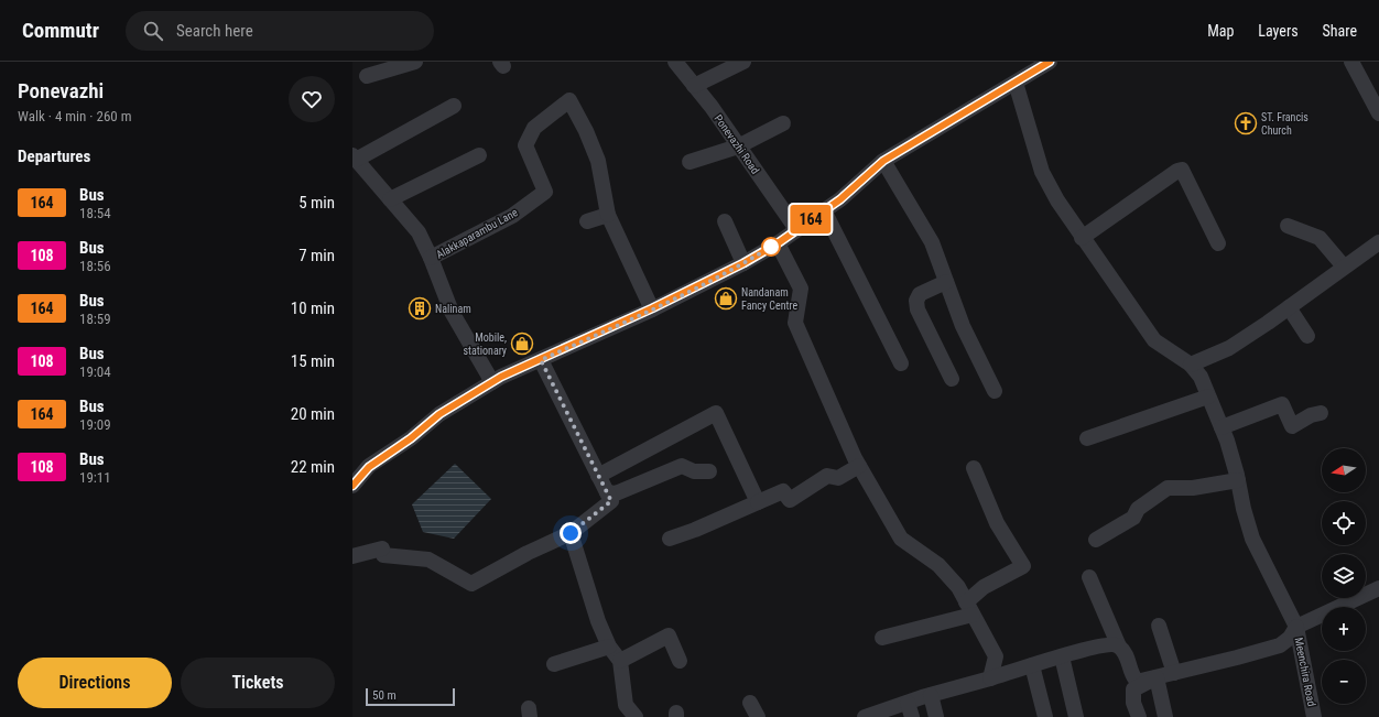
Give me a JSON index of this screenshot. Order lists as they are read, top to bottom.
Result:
{
  "streets": {
    "street": ["Ponevazhi Road", "Alakkaparambu Lane", "Meenchira Road"]
  },
  "places": {
    "church": ["ST. Francis Church"],
    "shop": ["Nandanam Fancy Centre", "Mobile, stationary"],
    "building": ["Nalinam"]
  },
  "lines": ["bus line 164"],
  "scale_bar": "50 m",
  "north": "left",
  "page": {
    "header": "Commutr",
    "search": "Search here",
    "nav": ["Map", "Layers", "Share"],
    "heading": [
      ["Ponevazhi", "Walk · 4 min · 260 m"],
      "Departures"
    ],
    "on_map": "164",
    "list": [
      {
        "mark": "164",
        "name": "Bus",
        "note": "18:54",
        "value": "5 min"
      },
      {
        "mark": "108",
        "name": "Bus",
        "note": "18:56",
        "value": "7 min"
      },
      {
        "mark": "164",
        "name": "Bus",
        "note": "18:59",
        "value": "10 min"
      },
      {
        "mark": "108",
        "name": "Bus",
        "note": "19:04",
        "value": "15 min"
      },
      {
        "mark": "164",
        "name": "Bus",
        "note": "19:09",
        "value": "20 min"
      },
      {
        "mark": "108",
        "name": "Bus",
        "note": "19:11",
        "value": "22 min"
      }
    ],
    "map_buttons": ["+", "−"],
    "buttons": ["Directions", "Tickets"],
    "scale": "50 m"
  }
}
